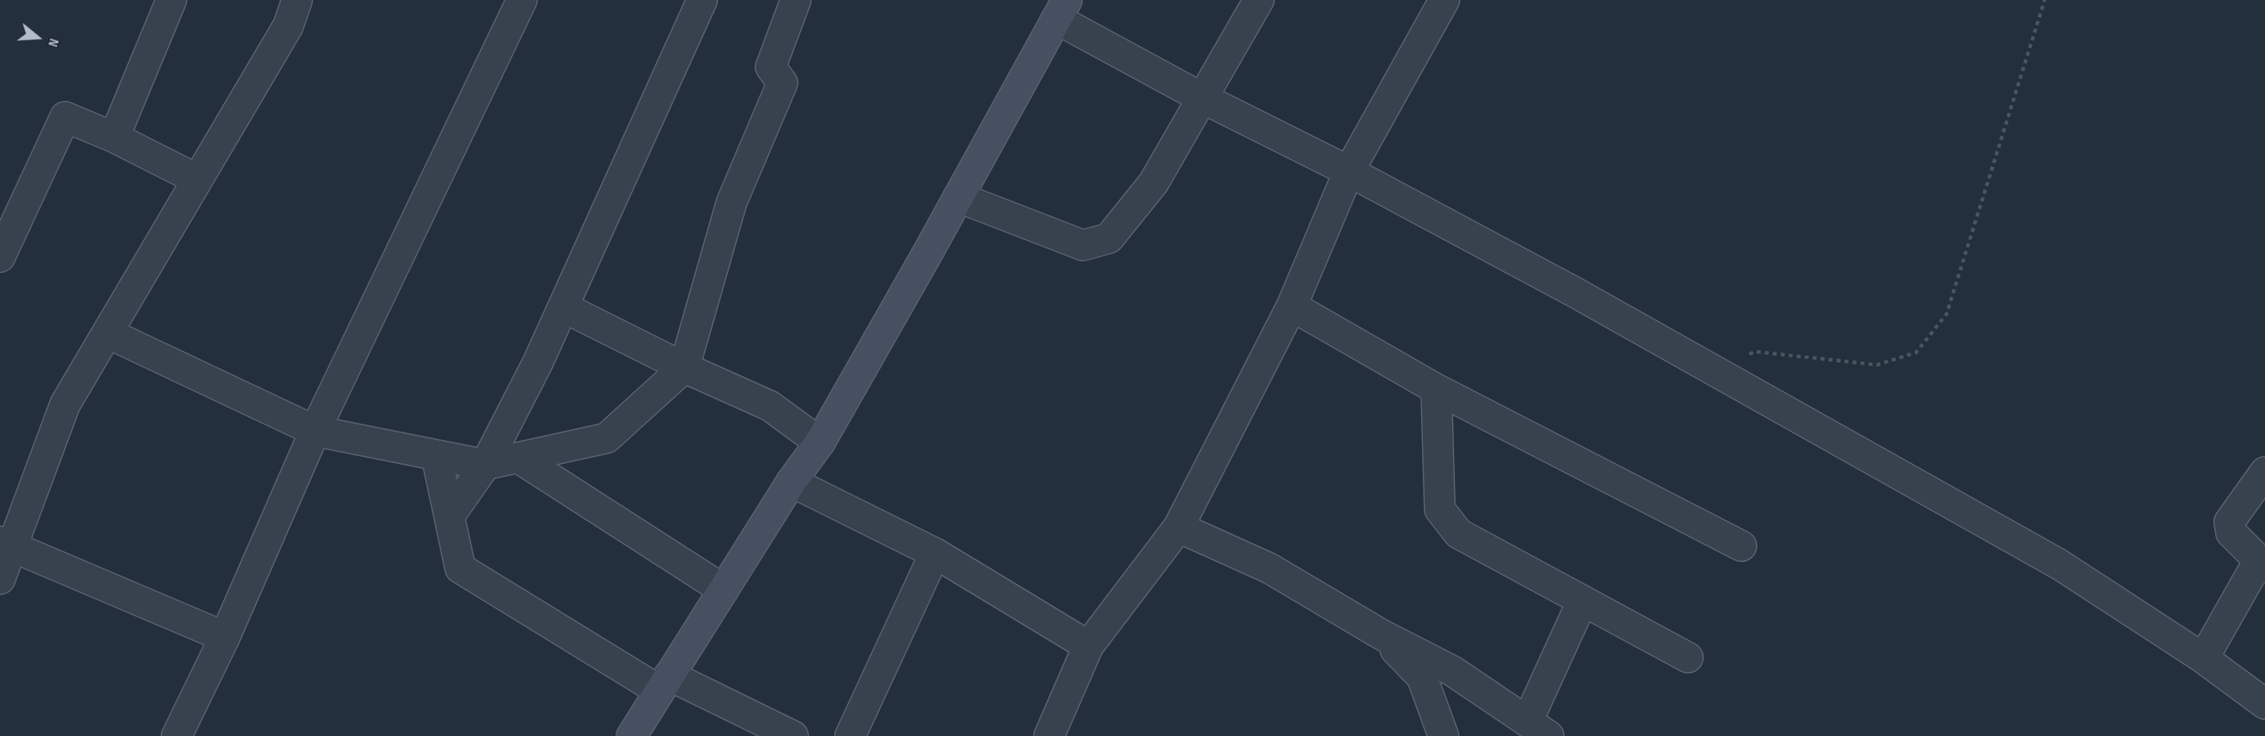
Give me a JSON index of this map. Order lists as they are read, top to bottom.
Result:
{
  "north": "right"
}
